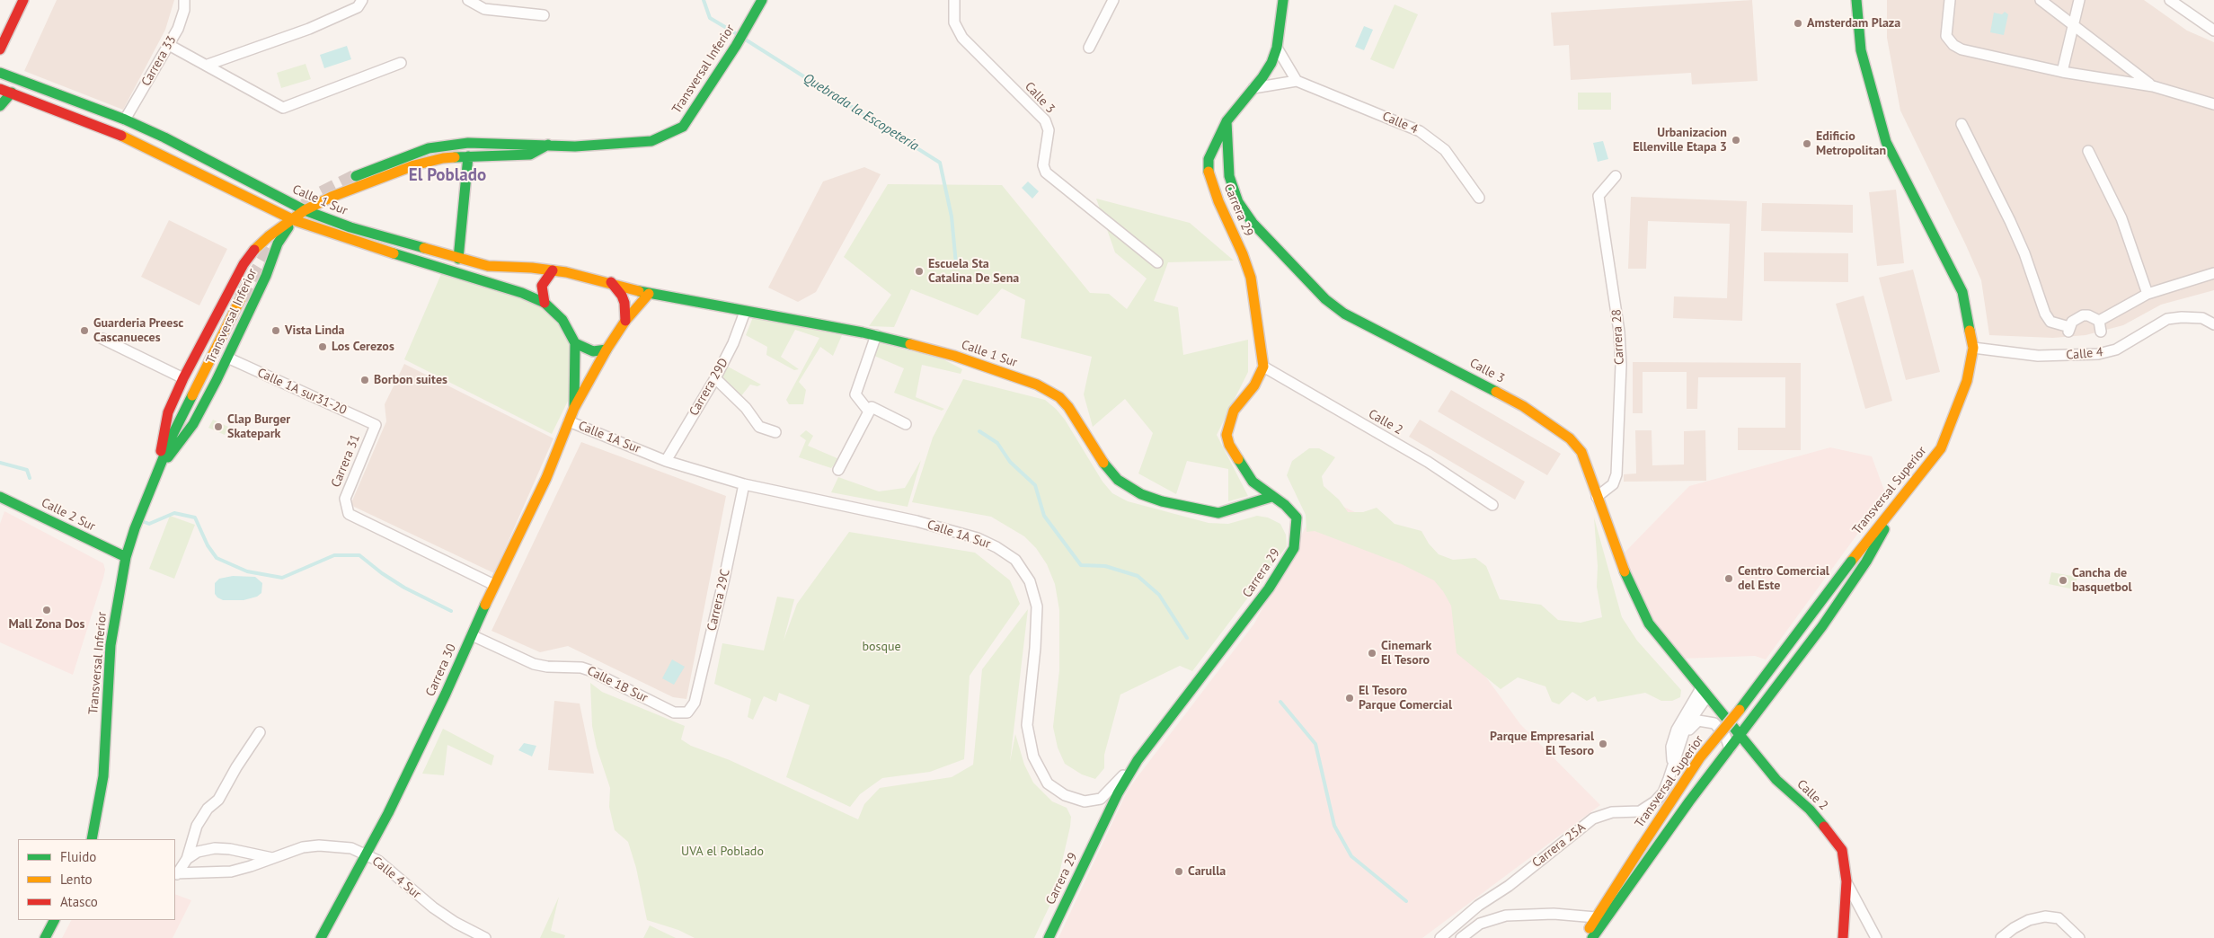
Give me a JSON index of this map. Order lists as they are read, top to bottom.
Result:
{
  "streets": {
    "street": [
      "Carrera 33",
      "Transversal Inferior",
      "Calle 3",
      "Calle 4",
      "Calle 1 Sur",
      "Carrera 29",
      "Carrera 28",
      "Carrera 29D",
      "Calle 1A sur31-20",
      "Calle 2",
      "Calle 1A Sur",
      "Carrera 31",
      "Transversal Superior",
      "Calle 2 Sur",
      "Carrera 29C",
      "Carrera 30",
      "Calle 1B Sur",
      "Carrera 25A",
      "Calle 4 Sur"
    ]
  },
  "crossings": [
    ["Carrera 33", "Calle 1 Sur"],
    ["Transversal Inferior", "Calle 1 Sur"],
    ["Transversal Inferior", "Calle 1A sur31-20"],
    ["Transversal Inferior", "Calle 2 Sur"],
    ["Calle 3", "Carrera 28"],
    ["Calle 3", "Calle 2"],
    ["Calle 3", "Carrera 25A"],
    ["Calle 4", "Transversal Superior"],
    ["Calle 1 Sur", "Carrera 29"],
    ["Calle 1 Sur", "Carrera 29D"],
    ["Carrera 29", "Calle 2"],
    ["Carrera 29", "Calle 1A Sur"],
    ["Carrera 29D", "Calle 1A Sur"],
    ["Calle 1A sur31-20", "Carrera 31"],
    ["Calle 2", "Carrera 25A"],
    ["Calle 1A Sur", "Carrera 29C"],
    ["Calle 1A Sur", "Carrera 30"],
    ["Carrera 31", "Carrera 30"],
    ["Carrera 29C", "Calle 1B Sur"],
    ["Carrera 30", "Calle 1B Sur"],
    ["Carrera 30", "Calle 4 Sur"]
  ],
  "districts": ["El Poblado"],
  "water": ["Quebrada la Escopetería"],
  "parks": ["bosque", "UVA el Poblado"],
  "places": [
    "Amsterdam Plaza",
    "Urbanizacion Ellenville Etapa 3",
    "Edificio Metropolitan",
    "Escuela Sta Catalina De Sena",
    "Guarderia Preesc Cascanueces",
    "Vista Linda",
    "Los Cerezos",
    "Borbon suites",
    "Clap Burger Skatepark",
    "Centro Comercial del Este",
    "Cancha de basquetbol",
    "Mall Zona Dos",
    "Cinemark El Tesoro",
    "El Tesoro Parque Comercial",
    "Parque Empresarial El Tesoro",
    "Carulla"
  ],
  "legend": ["Fluido", "Lento", "Atasco"]
}
